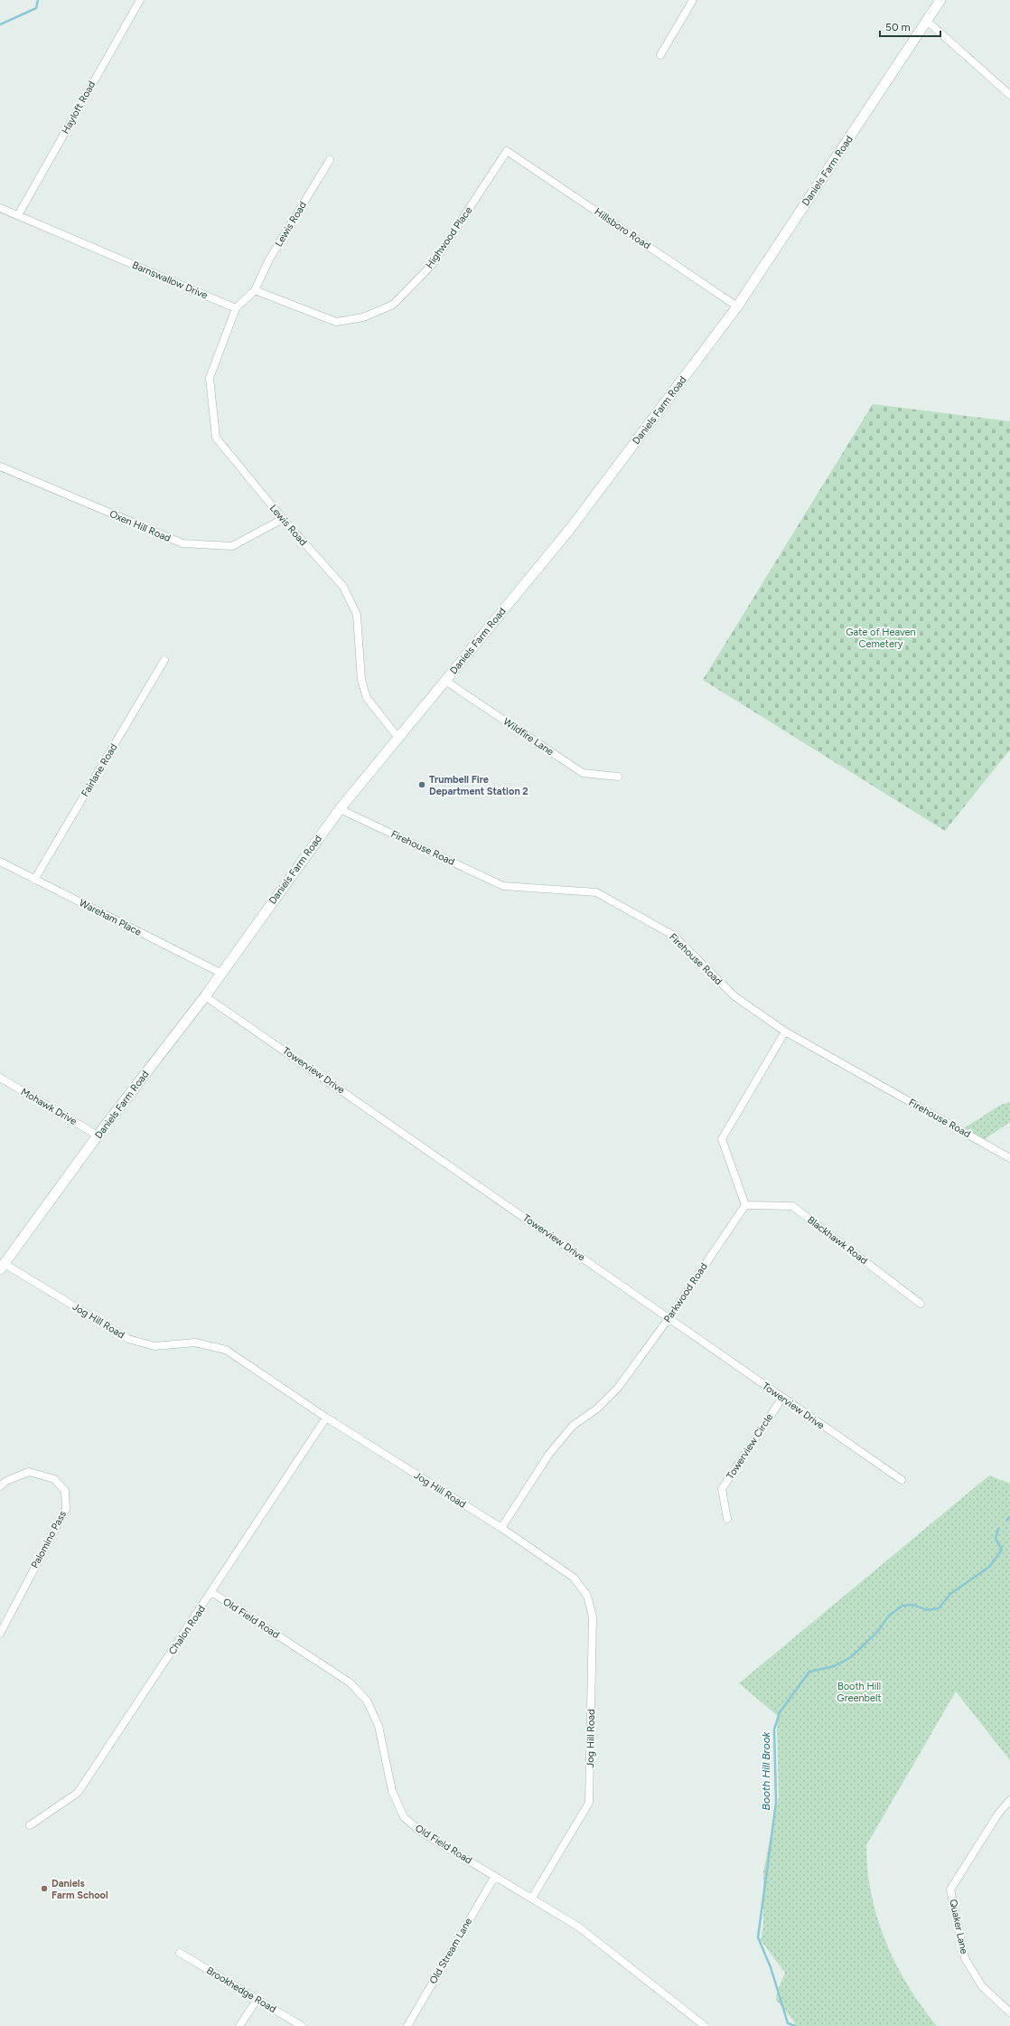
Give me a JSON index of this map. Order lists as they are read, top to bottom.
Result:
{
  "streets": {
    "main road": ["Daniels Farm Road"],
    "street": [
      "Hayloft Road",
      "Lewis Road",
      "Hillsboro Road",
      "Highwood Place",
      "Barnswallow Drive",
      "Oxen Hill Road",
      "Wildfire Lane",
      "Fairlane Road",
      "Firehouse Road",
      "Wareham Place",
      "Towerview Drive",
      "Mohawk Drive",
      "Blackhawk Road",
      "Parkwood Road",
      "Jog Hill Road",
      "Towerview Circle",
      "Palomino Pass",
      "Old Field Road",
      "Chalon Road",
      "Quaker Lane",
      "Old Stream Lane",
      "Brookhedge Road"
    ]
  },
  "crossings": [
    ["Hayloft Road", "Barnswallow Drive"],
    ["Daniels Farm Road", "Lewis Road"],
    ["Daniels Farm Road", "Hillsboro Road"],
    ["Daniels Farm Road", "Wildfire Lane"],
    ["Daniels Farm Road", "Firehouse Road"],
    ["Daniels Farm Road", "Wareham Place"],
    ["Daniels Farm Road", "Towerview Drive"],
    ["Daniels Farm Road", "Mohawk Drive"],
    ["Daniels Farm Road", "Jog Hill Road"],
    ["Lewis Road", "Highwood Place"],
    ["Lewis Road", "Barnswallow Drive"],
    ["Lewis Road", "Oxen Hill Road"],
    ["Hillsboro Road", "Highwood Place"],
    ["Fairlane Road", "Wareham Place"],
    ["Towerview Drive", "Parkwood Road"],
    ["Towerview Drive", "Towerview Circle"],
    ["Blackhawk Road", "Parkwood Road"],
    ["Parkwood Road", "Jog Hill Road"],
    ["Jog Hill Road", "Old Field Road"],
    ["Jog Hill Road", "Chalon Road"],
    ["Old Field Road", "Chalon Road"],
    ["Old Field Road", "Old Stream Lane"]
  ],
  "water": ["Booth Hill Brook"],
  "parks": ["Gate of Heaven Cemetery", "Booth Hill Greenbelt"],
  "places": ["Trumbell Fire Department Station 2", "Daniels Farm School"],
  "scale_bar": "50 m"
}
